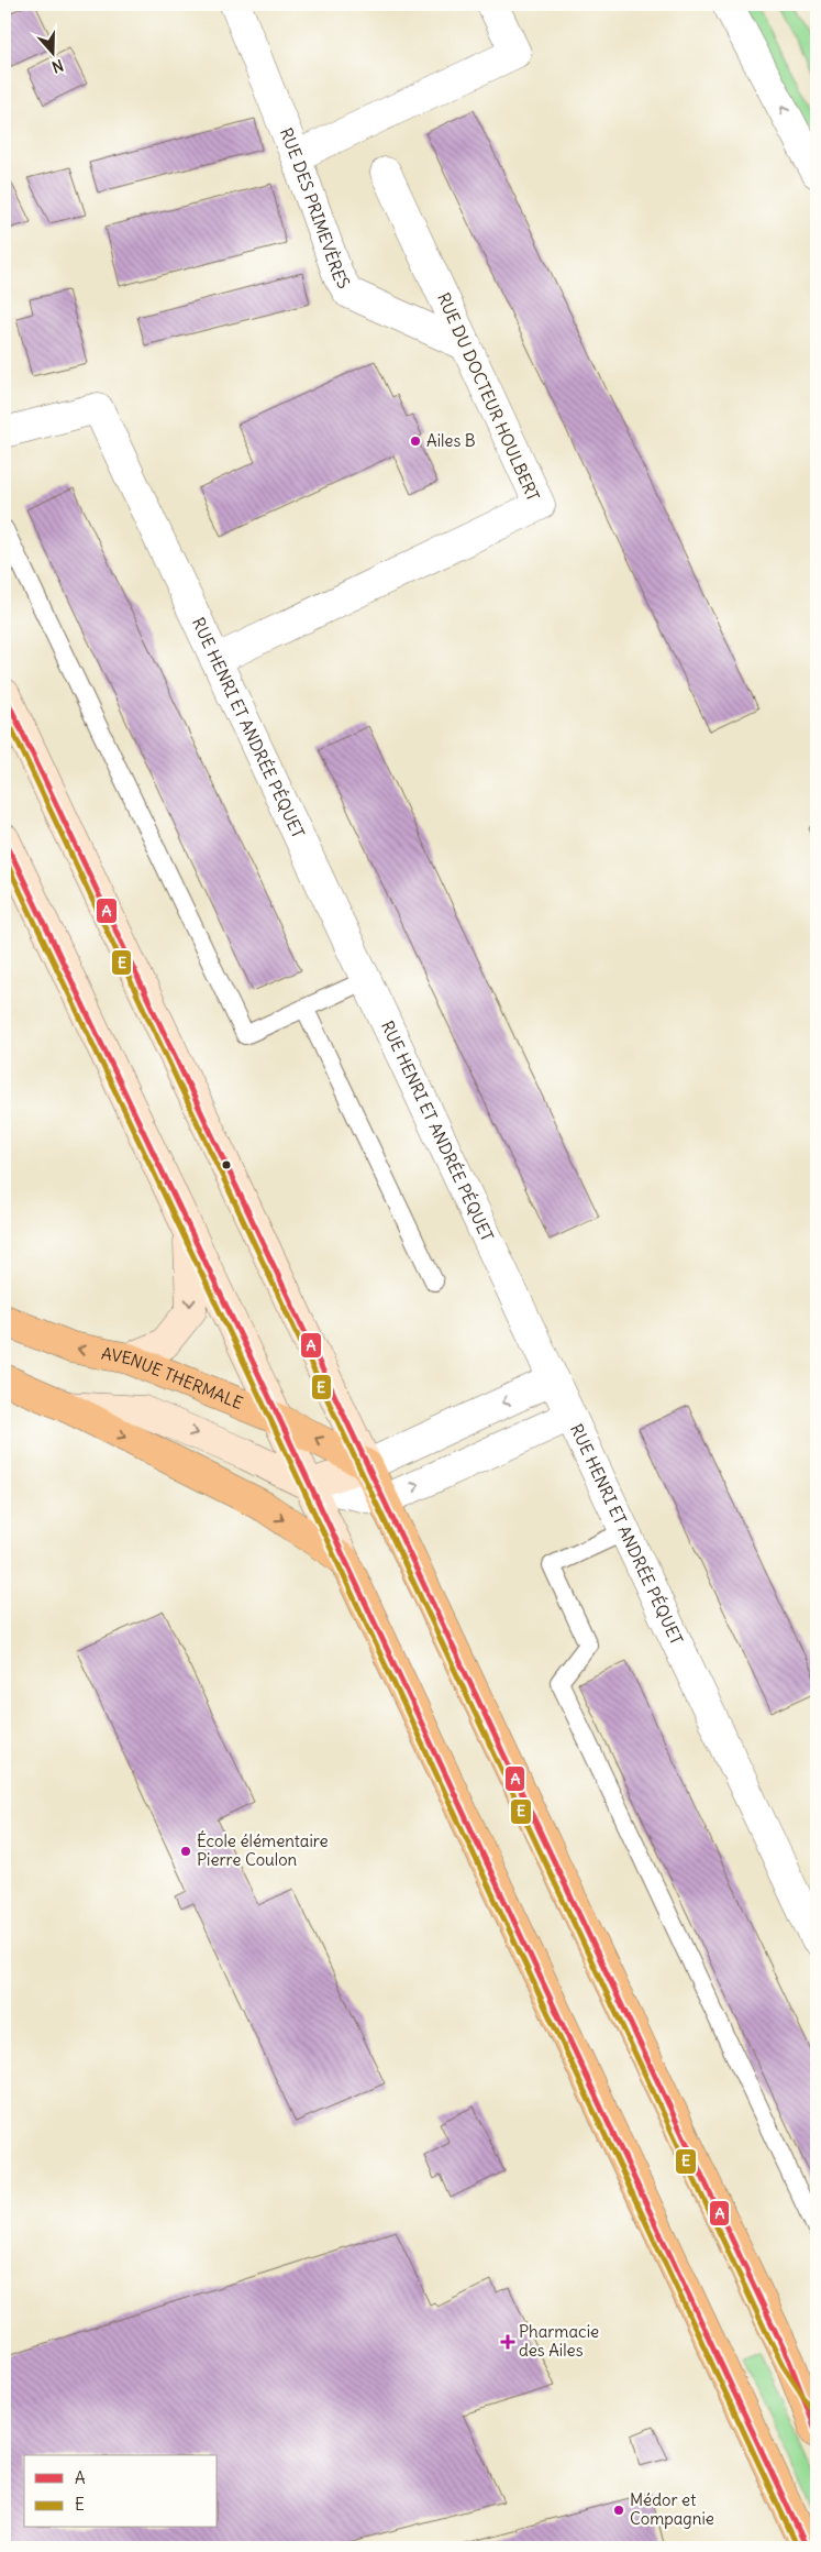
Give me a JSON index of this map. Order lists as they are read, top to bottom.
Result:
{
  "streets": {
    "main road": ["AVENUE THERMALE"],
    "street": ["RUE DES PRIMEVÈRES", "RUE DU DOCTEUR HOULBERT", "RUE HENRI ET ANDRÉE PÉQUET"]
  },
  "crossings": [
    ["RUE DES PRIMEVÈRES", "RUE DU DOCTEUR HOULBERT"],
    ["RUE DU DOCTEUR HOULBERT", "RUE HENRI ET ANDRÉE PÉQUET"]
  ],
  "places": {
    "other": ["Ailes B", "École élémentaire Pierre Coulon", "Médor et Compagnie"],
    "health": ["Pharmacie des Ailes"]
  },
  "lines": ["transit line A", "transit line E"],
  "legend": ["A", "E"],
  "north": "bottom"
}
